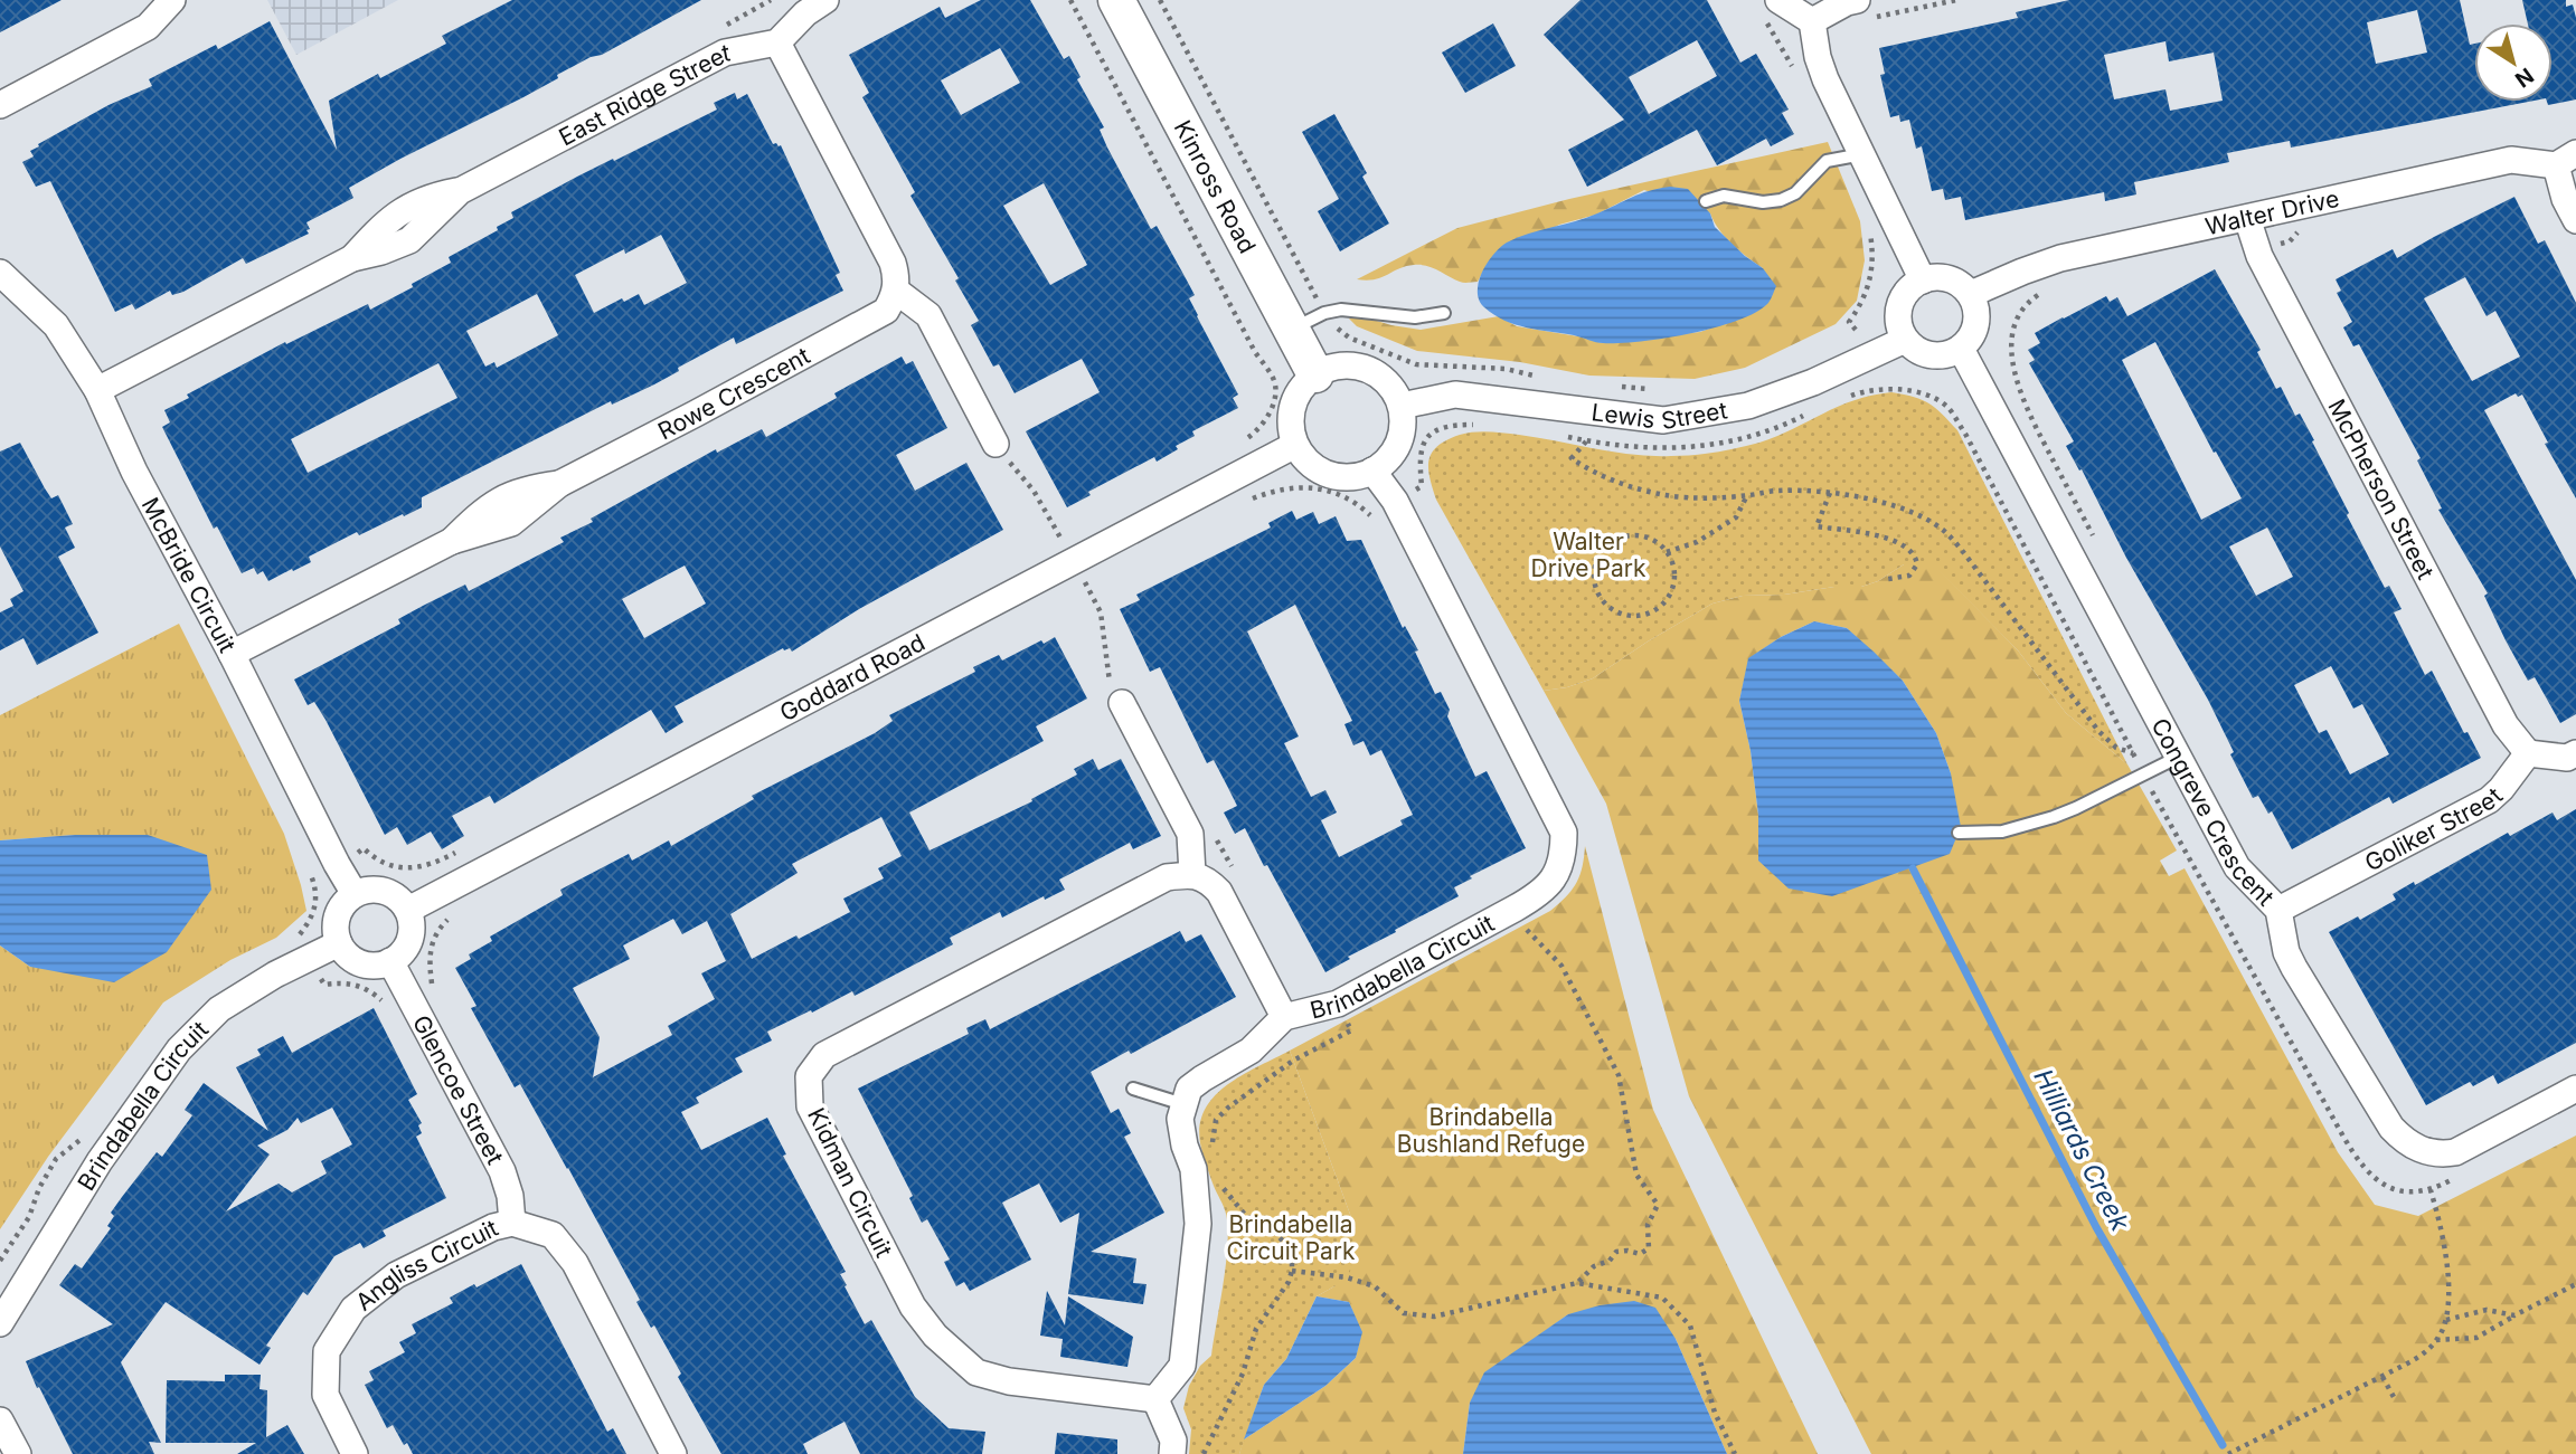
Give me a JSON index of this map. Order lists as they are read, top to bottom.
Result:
{
  "streets": {
    "street": [
      "East Ridge Street",
      "Kinross Road",
      "Walter Drive",
      "Rowe Crescent",
      "Lewis Street",
      "McPherson Street",
      "McBride Circuit",
      "Goddard Road",
      "Congreve Crescent",
      "Goliker Street",
      "Brindabella Circuit",
      "Glencoe Street",
      "Kidman Circuit",
      "Angliss Circuit"
    ]
  },
  "crossings": [
    ["East Ridge Street", "McBride Circuit"],
    ["Kinross Road", "Lewis Street"],
    ["Kinross Road", "Goddard Road"],
    ["Kinross Road", "Brindabella Circuit"],
    ["Walter Drive", "Lewis Street"],
    ["Walter Drive", "McPherson Street"],
    ["Walter Drive", "Congreve Crescent"],
    ["Rowe Crescent", "McBride Circuit"],
    ["Lewis Street", "Goddard Road"],
    ["Lewis Street", "Congreve Crescent"],
    ["Lewis Street", "Brindabella Circuit"],
    ["McPherson Street", "Goliker Street"],
    ["McBride Circuit", "Goddard Road"],
    ["McBride Circuit", "Brindabella Circuit"],
    ["McBride Circuit", "Glencoe Street"],
    ["Goddard Road", "Brindabella Circuit"],
    ["Goddard Road", "Glencoe Street"],
    ["Congreve Crescent", "Goliker Street"],
    ["Brindabella Circuit", "Glencoe Street"],
    ["Glencoe Street", "Angliss Circuit"]
  ],
  "water": ["Hilliards Creek"],
  "parks": ["Walter Drive Park", "Brindabella Bushland Refuge", "Brindabella Circuit Park"],
  "north": "bottom right"
}
